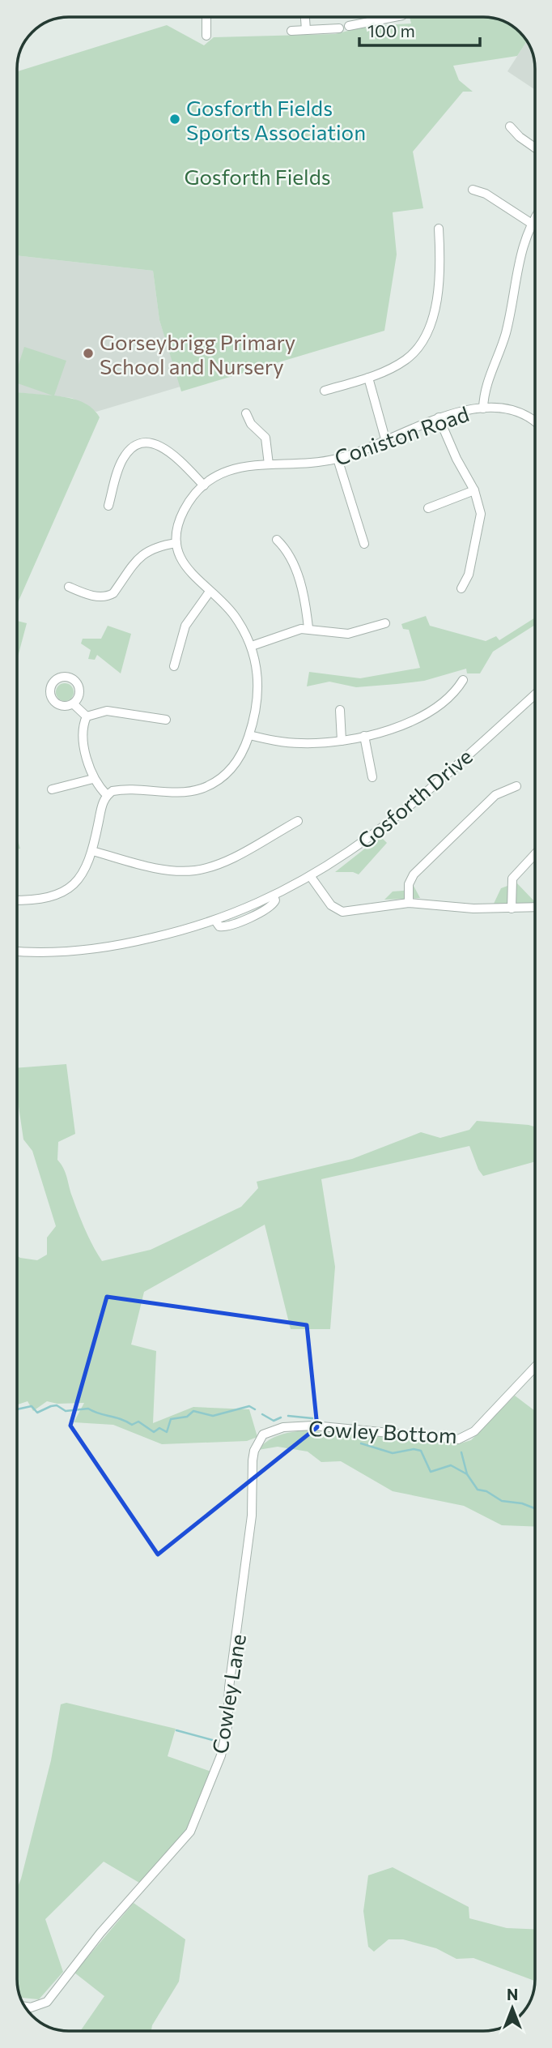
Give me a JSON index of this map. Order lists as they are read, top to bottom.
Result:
{
  "streets": {
    "street": [
      "Coniston Road",
      "Gosforth Drive",
      "Cowley Bottom",
      "Cowley Lane"
    ]
  },
  "crossings": [
    ["Cowley Bottom", "Cowley Lane"]
  ],
  "parks": ["Gosforth Fields"],
  "places": ["Gosforth Fields Sports Association", "Gorseybrigg Primary School and Nursery"],
  "scale_bar": "100 m",
  "north": "top"
}
